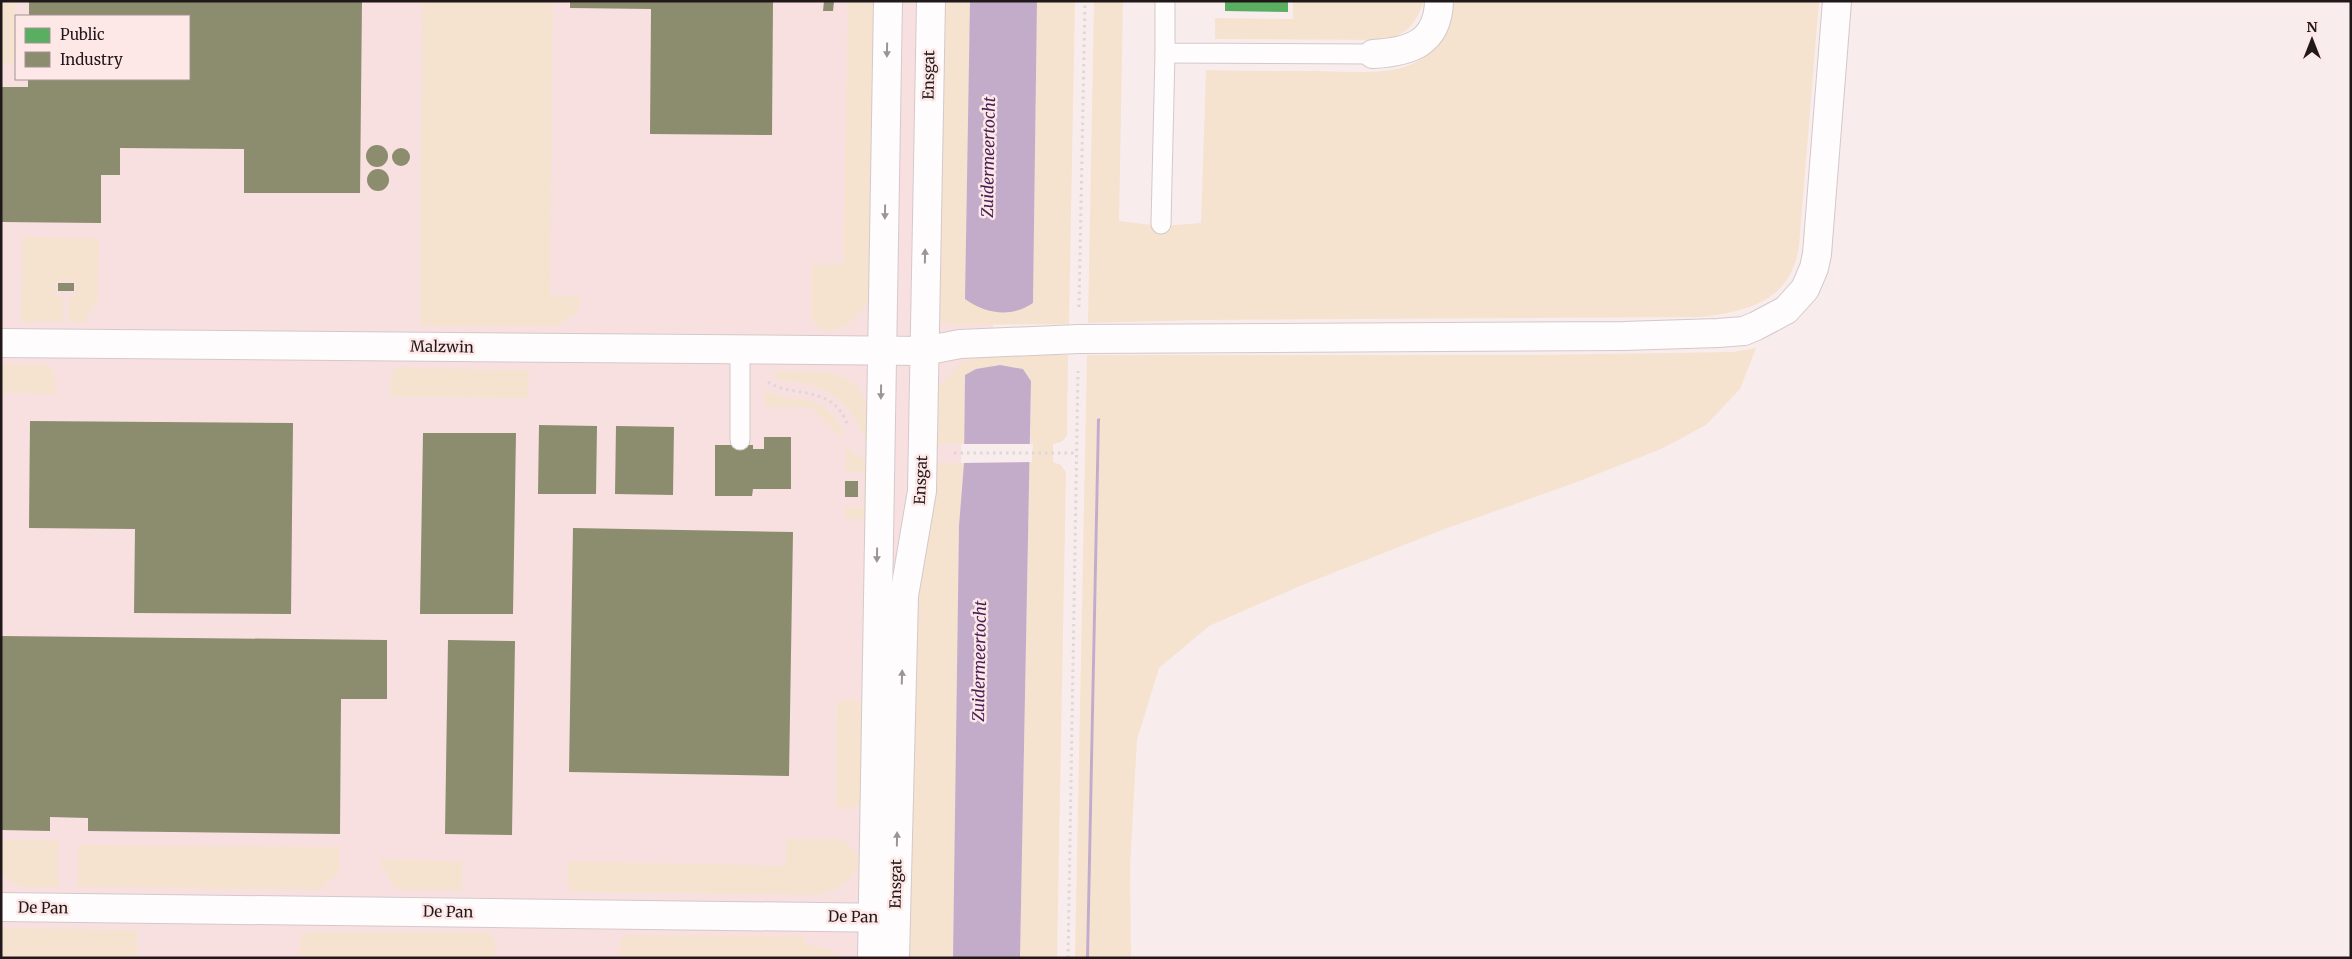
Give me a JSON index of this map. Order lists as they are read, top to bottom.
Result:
{
  "streets": {
    "street": ["Ensgat", "Malzwin", "De Pan"]
  },
  "crossings": [
    ["Ensgat", "Malzwin"],
    ["Ensgat", "De Pan"]
  ],
  "water": ["Zuidermeertocht"],
  "legend": ["Public", "Industry"],
  "north": "top"
}
